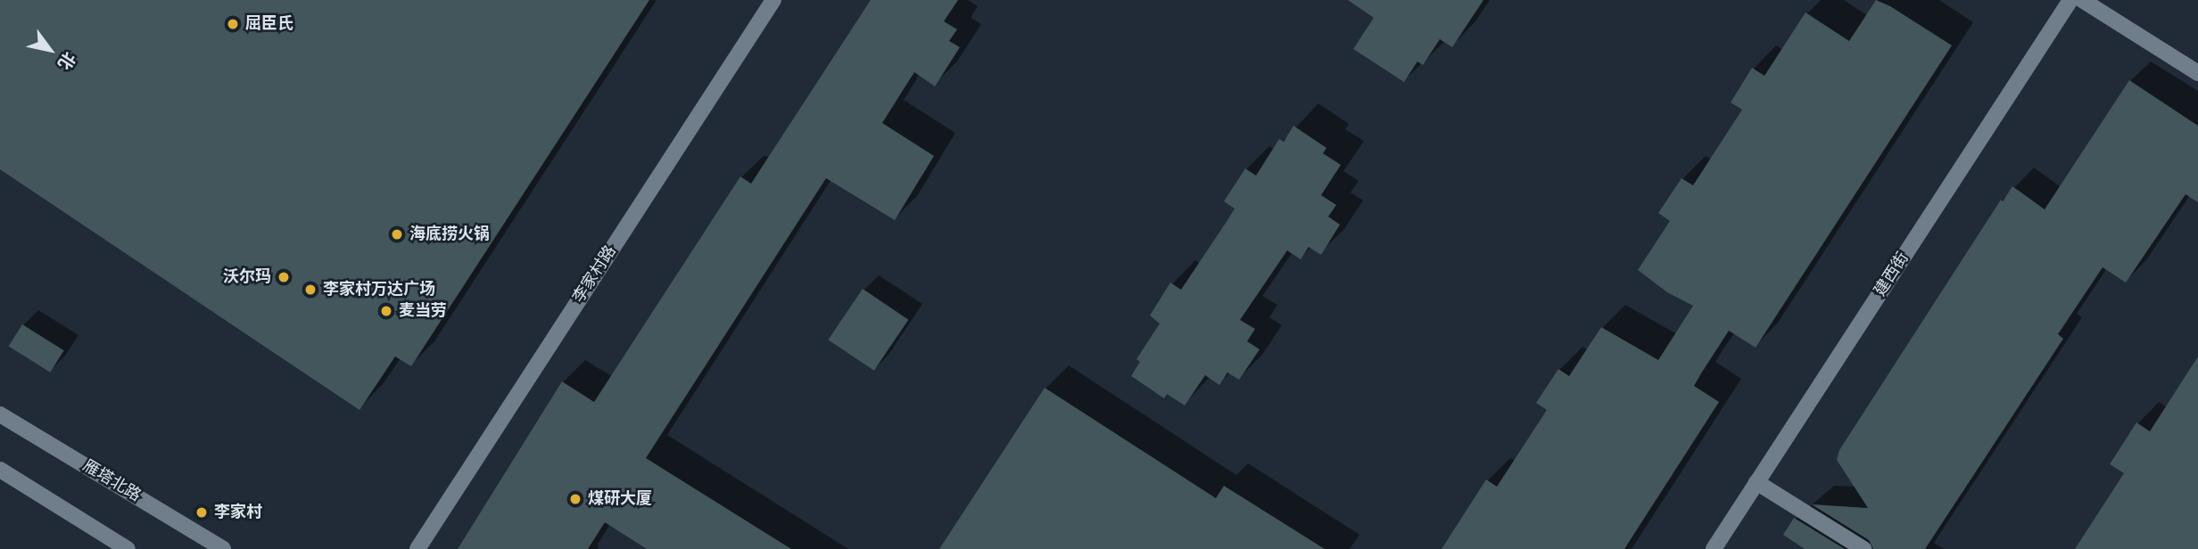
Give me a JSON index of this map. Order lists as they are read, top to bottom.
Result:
{
  "streets": {
    "street": ["李家村路", "建西街", "雁塔北路"]
  },
  "places": [
    "屈臣氏",
    "海底捞火锅",
    "沃尔玛",
    "李家村万达广场",
    "麦当劳",
    "煤研大厦",
    "李家村"
  ],
  "north": "bottom right"
}
